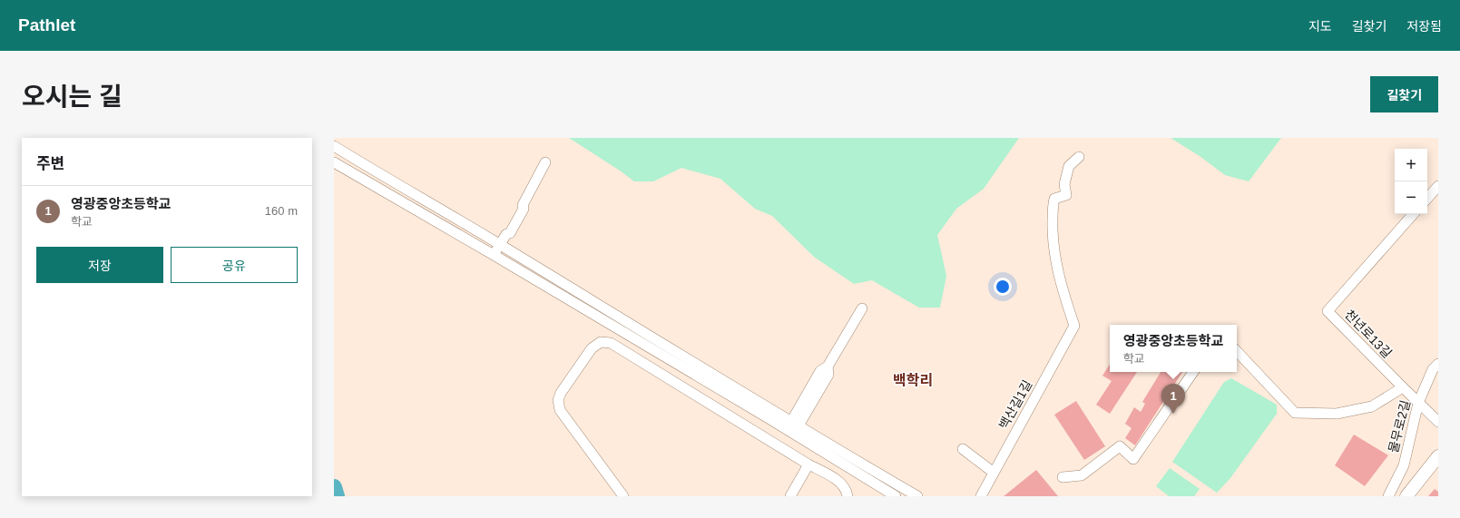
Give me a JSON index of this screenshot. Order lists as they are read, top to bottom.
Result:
{
  "streets": {
    "street": ["천년로13길", "백산길1길", "물무로2길"]
  },
  "crossings": [
    ["천년로13길", "물무로2길"]
  ],
  "districts": ["백학리"],
  "page": {
    "header": "Pathlet",
    "nav": ["지도", "길찾기", "저장됨"],
    "title": "오시는 길",
    "buttons": [
      "길찾기",
      ["저장", "공유"]
    ],
    "heading": "주변",
    "map_buttons": ["+", "−"],
    "list": [
      {
        "mark": "1",
        "name": "영광중앙초등학교",
        "note": "학교",
        "value": "160 m"
      }
    ],
    "popup": ["영광중앙초등학교", "학교"],
    "pins": "1"
  }
}
